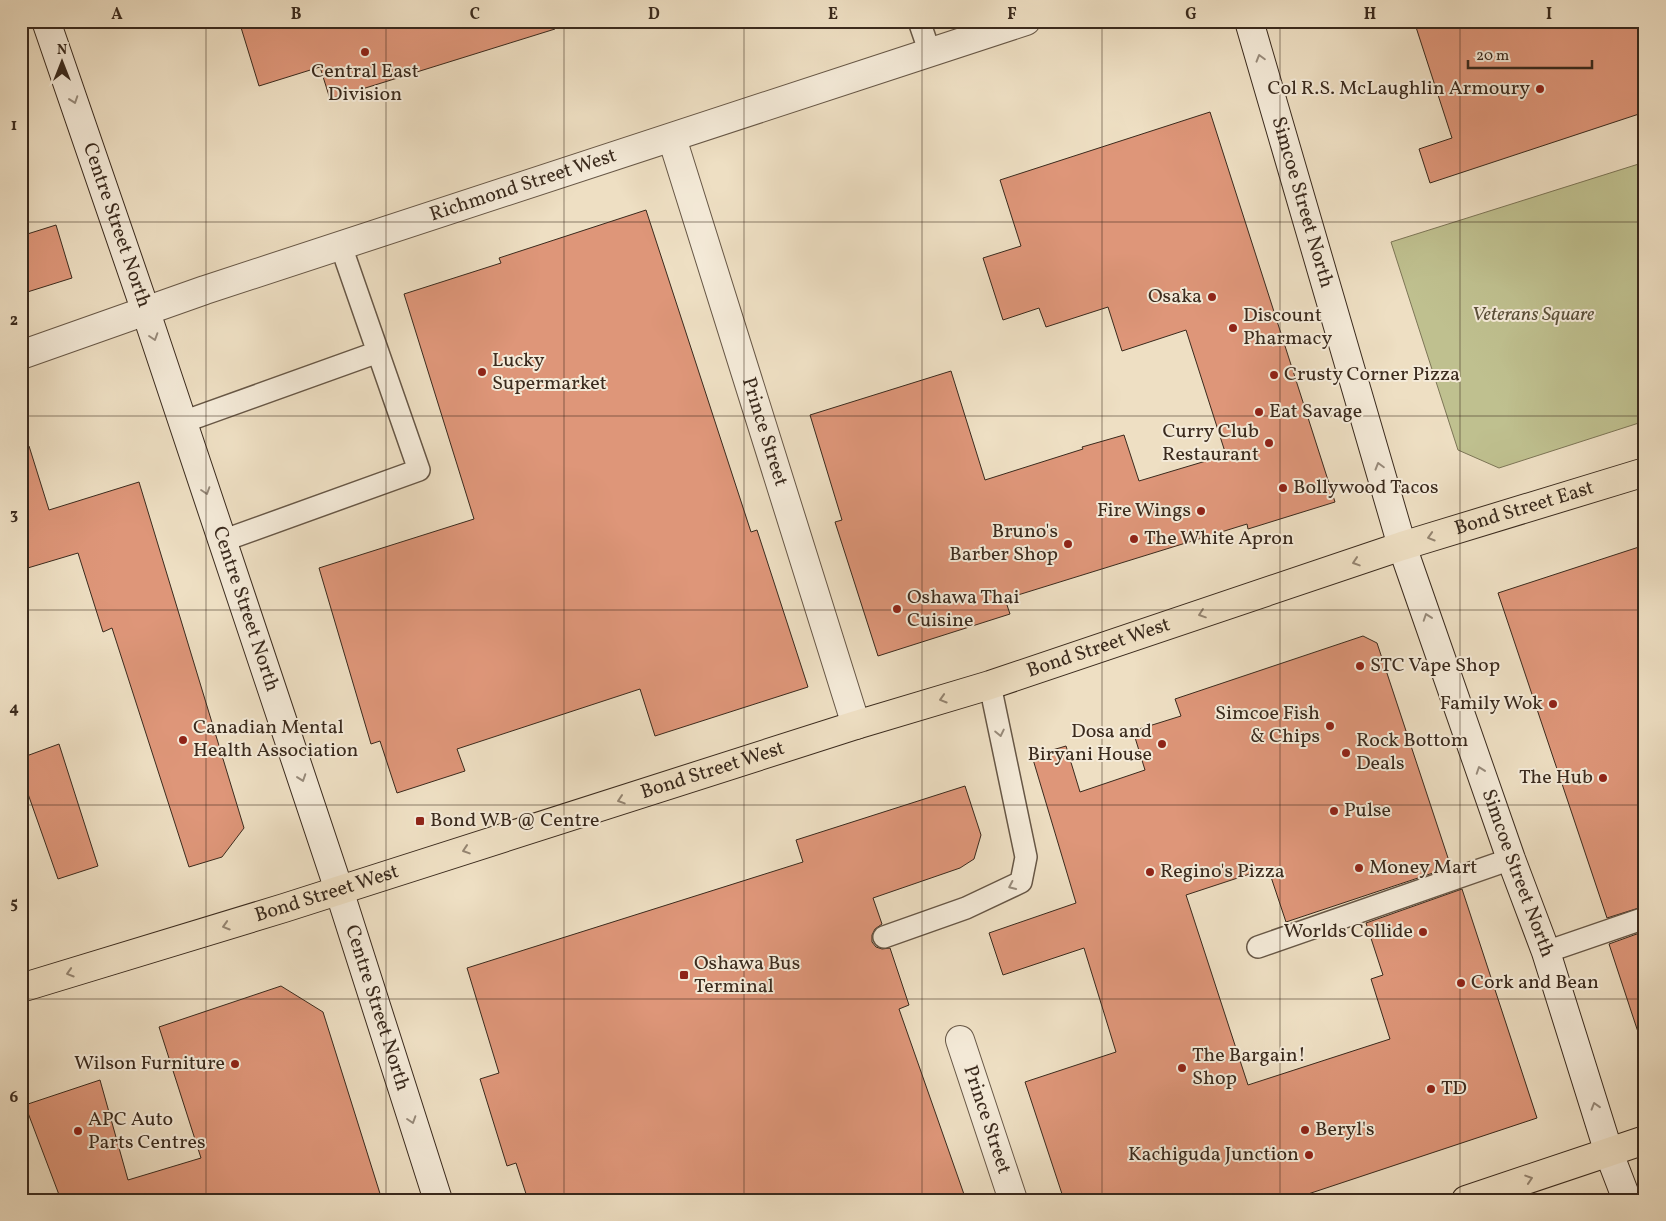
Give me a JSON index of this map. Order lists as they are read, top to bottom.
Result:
{
  "streets": {
    "main road": [
      "Richmond Street West",
      "Simcoe Street North",
      "Centre Street North",
      "Prince Street",
      "Bond Street East",
      "Bond Street West"
    ]
  },
  "crossings": [
    ["Richmond Street West", "Centre Street North"],
    ["Richmond Street West", "Prince Street"],
    ["Simcoe Street North", "Bond Street East"],
    ["Simcoe Street North", "Bond Street West"],
    ["Centre Street North", "Bond Street West"],
    ["Prince Street", "Bond Street West"],
    ["Bond Street East", "Bond Street West"]
  ],
  "one_way": [
    "Simcoe Street North",
    "Centre Street North",
    "Bond Street East",
    "Bond Street West"
  ],
  "parks": ["Veterans Square"],
  "places": {
    "other": [
      "Central East Division",
      "Col R.S. McLaughlin Armoury",
      "Osaka",
      "Discount Pharmacy",
      "Lucky Supermarket",
      "Crusty Corner Pizza",
      "Eat Savage",
      "Curry Club Restaurant",
      "Bollywood Tacos",
      "Fire Wings",
      "The White Apron",
      "Bruno's Barber Shop",
      "Oshawa Thai Cuisine",
      "STC Vape Shop",
      "Family Wok",
      "Simcoe Fish & Chips",
      "Canadian Mental Health Association",
      "Dosa and Biryani House",
      "Rock Bottom Deals",
      "The Hub",
      "Pulse",
      "Money Mart",
      "Regino's Pizza",
      "Worlds Collide",
      "Cork and Bean",
      "Wilson Furniture",
      "The Bargain! Shop",
      "TD",
      "Beryl's",
      "APC Auto Parts Centres",
      "Kachiguda Junction"
    ],
    "transit": ["Bond WB @ Centre", "Oshawa Bus Terminal"]
  },
  "scale_bar": "20 m",
  "north": "top",
  "grid": {
    "columns": [
      "A",
      "B",
      "C",
      "D",
      "E",
      "F",
      "G",
      "H",
      "I"
    ],
    "rows": [
      "1",
      "2",
      "3",
      "4",
      "5",
      "6"
    ]
  }
}
